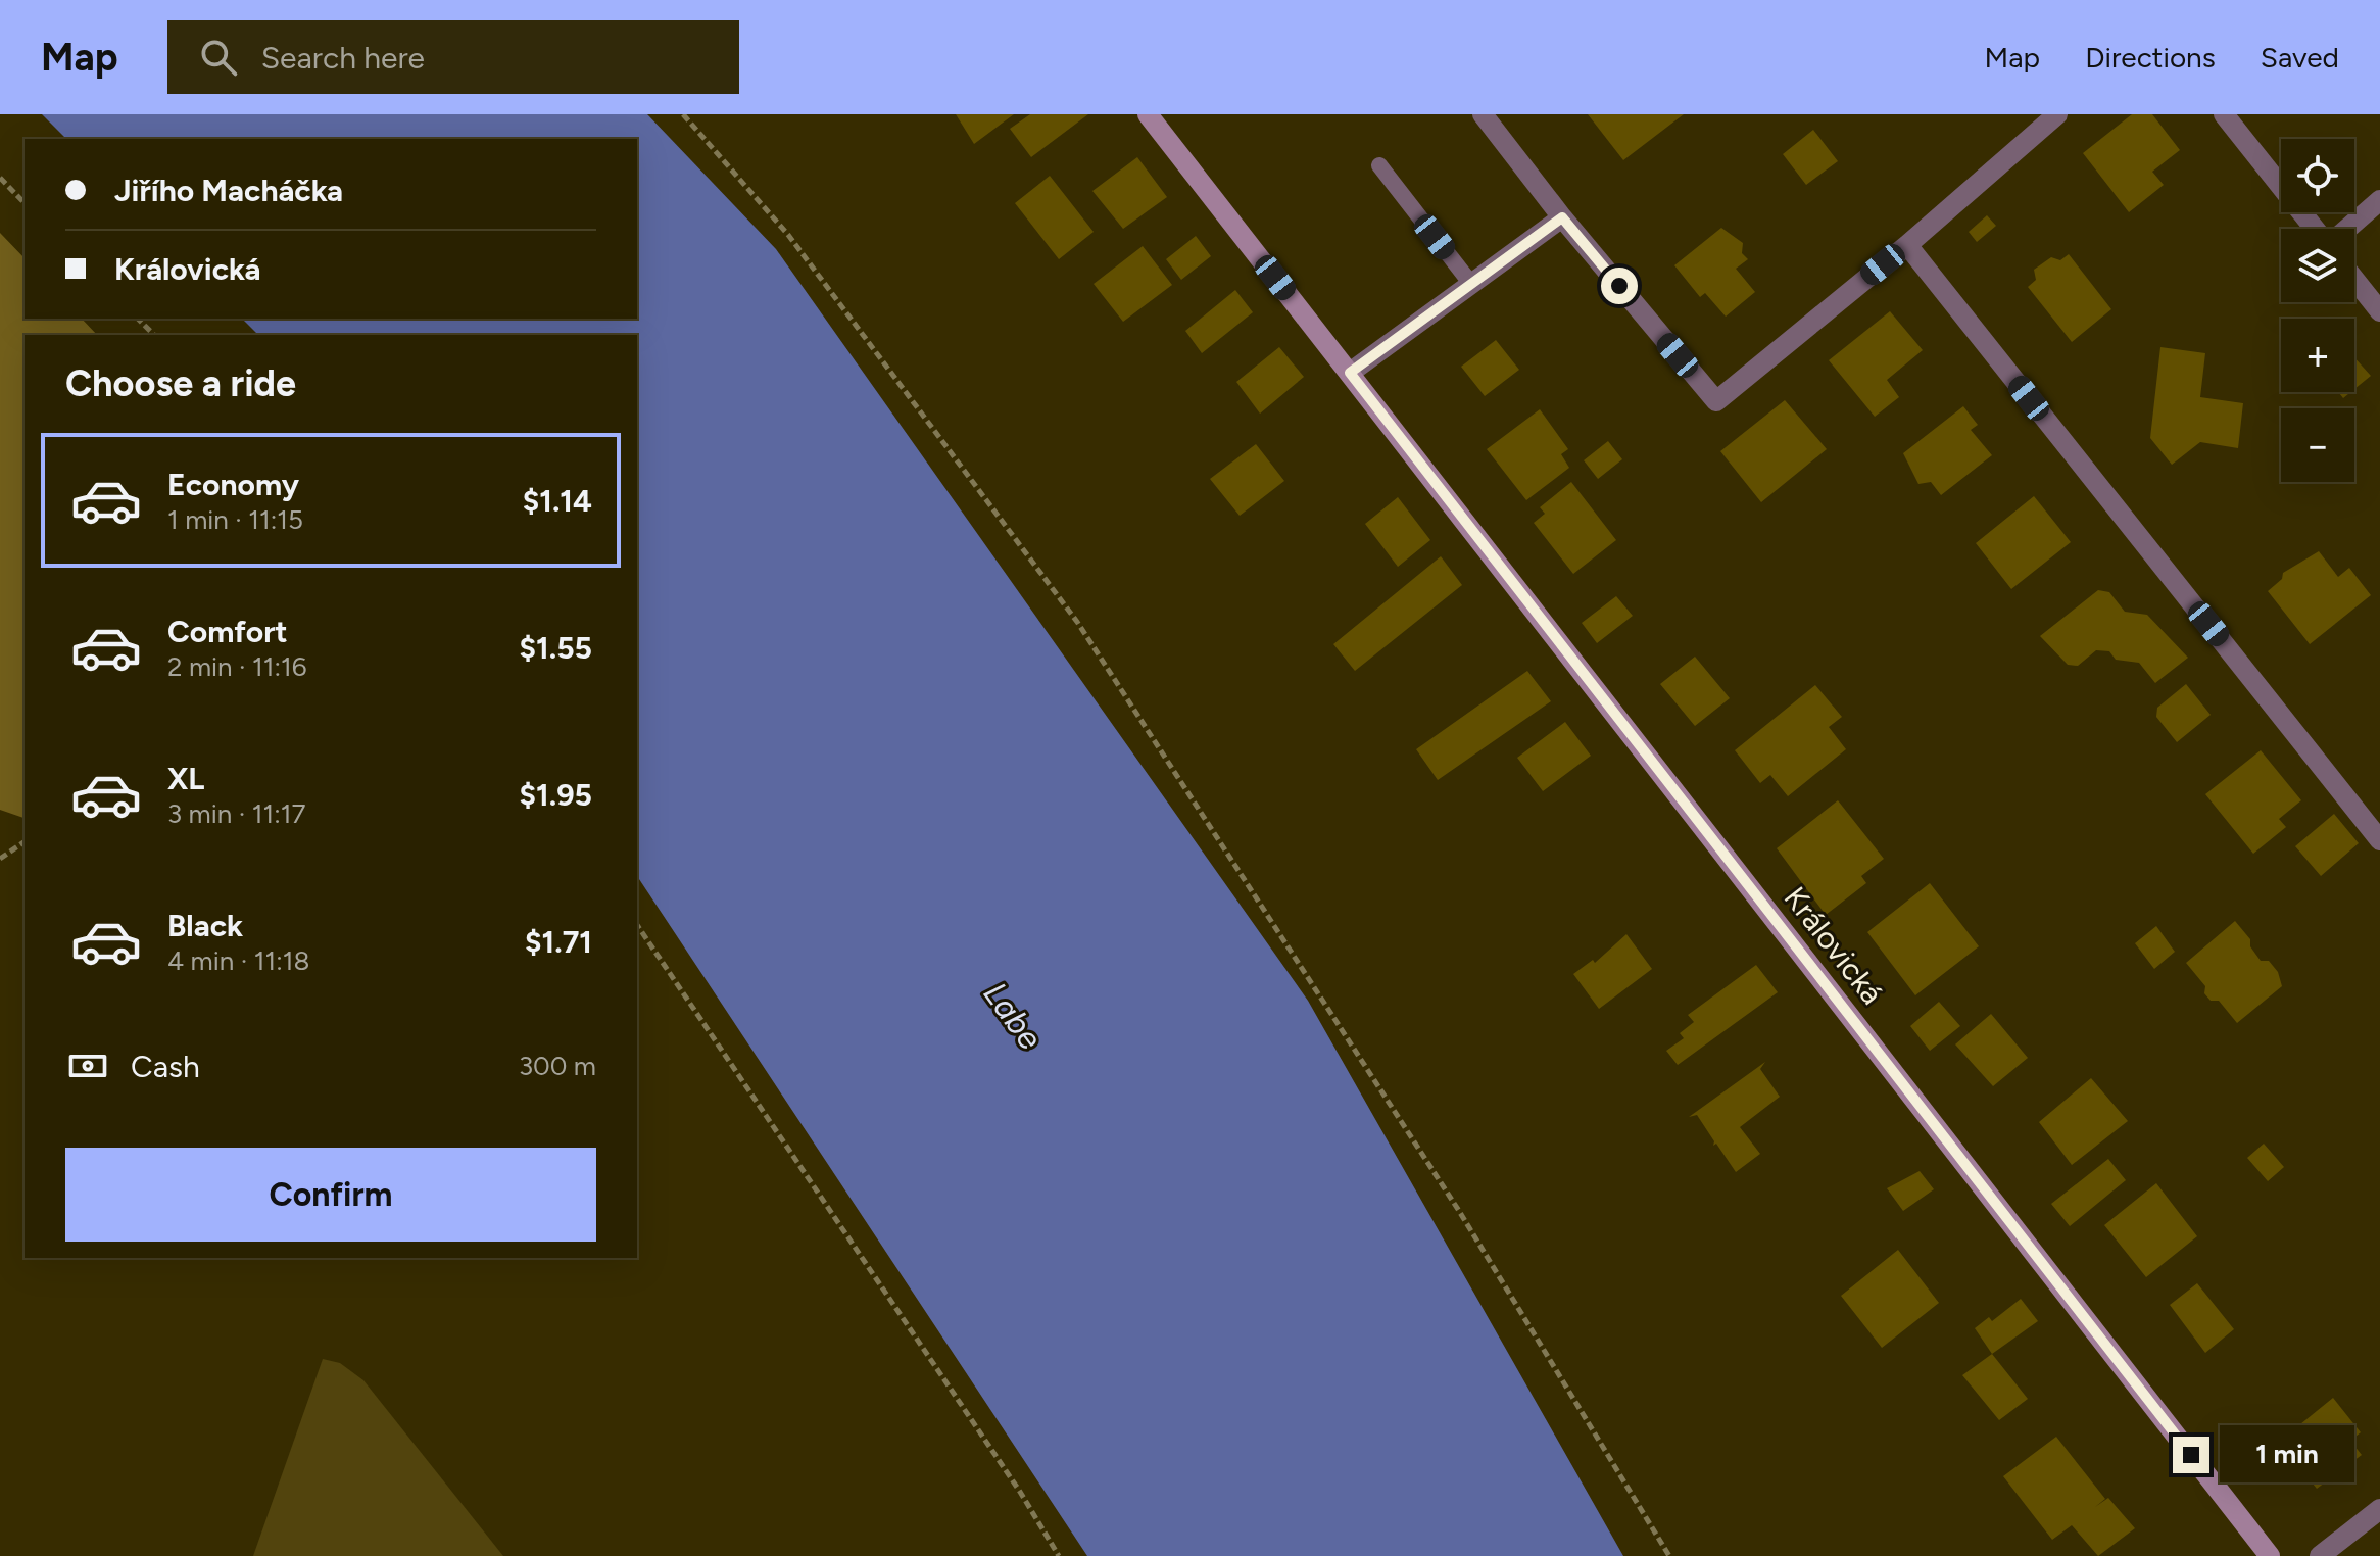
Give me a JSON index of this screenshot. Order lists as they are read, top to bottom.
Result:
{
  "streets": {
    "main road": ["Královická"]
  },
  "water": ["Labe"],
  "page": {
    "header": "Map",
    "search": "Search here",
    "nav": ["Map", "Directions", "Saved"],
    "map_buttons": ["+", "−"],
    "banner": ["Jiřího Macháčka", "Královická"],
    "heading": "Choose a ride",
    "list": [
      {
        "name": "Economy",
        "note": "1 min · 11:15",
        "value": "$1.14"
      },
      {
        "name": "Comfort",
        "note": "2 min · 11:16",
        "value": "$1.55"
      },
      {
        "name": "XL",
        "note": "3 min · 11:17",
        "value": "$1.95"
      },
      {
        "name": "Black",
        "note": "4 min · 11:18",
        "value": "$1.71"
      }
    ],
    "pay": ["Cash", "300 m"],
    "buttons": "Confirm",
    "bubble": "1 min"
  }
}
